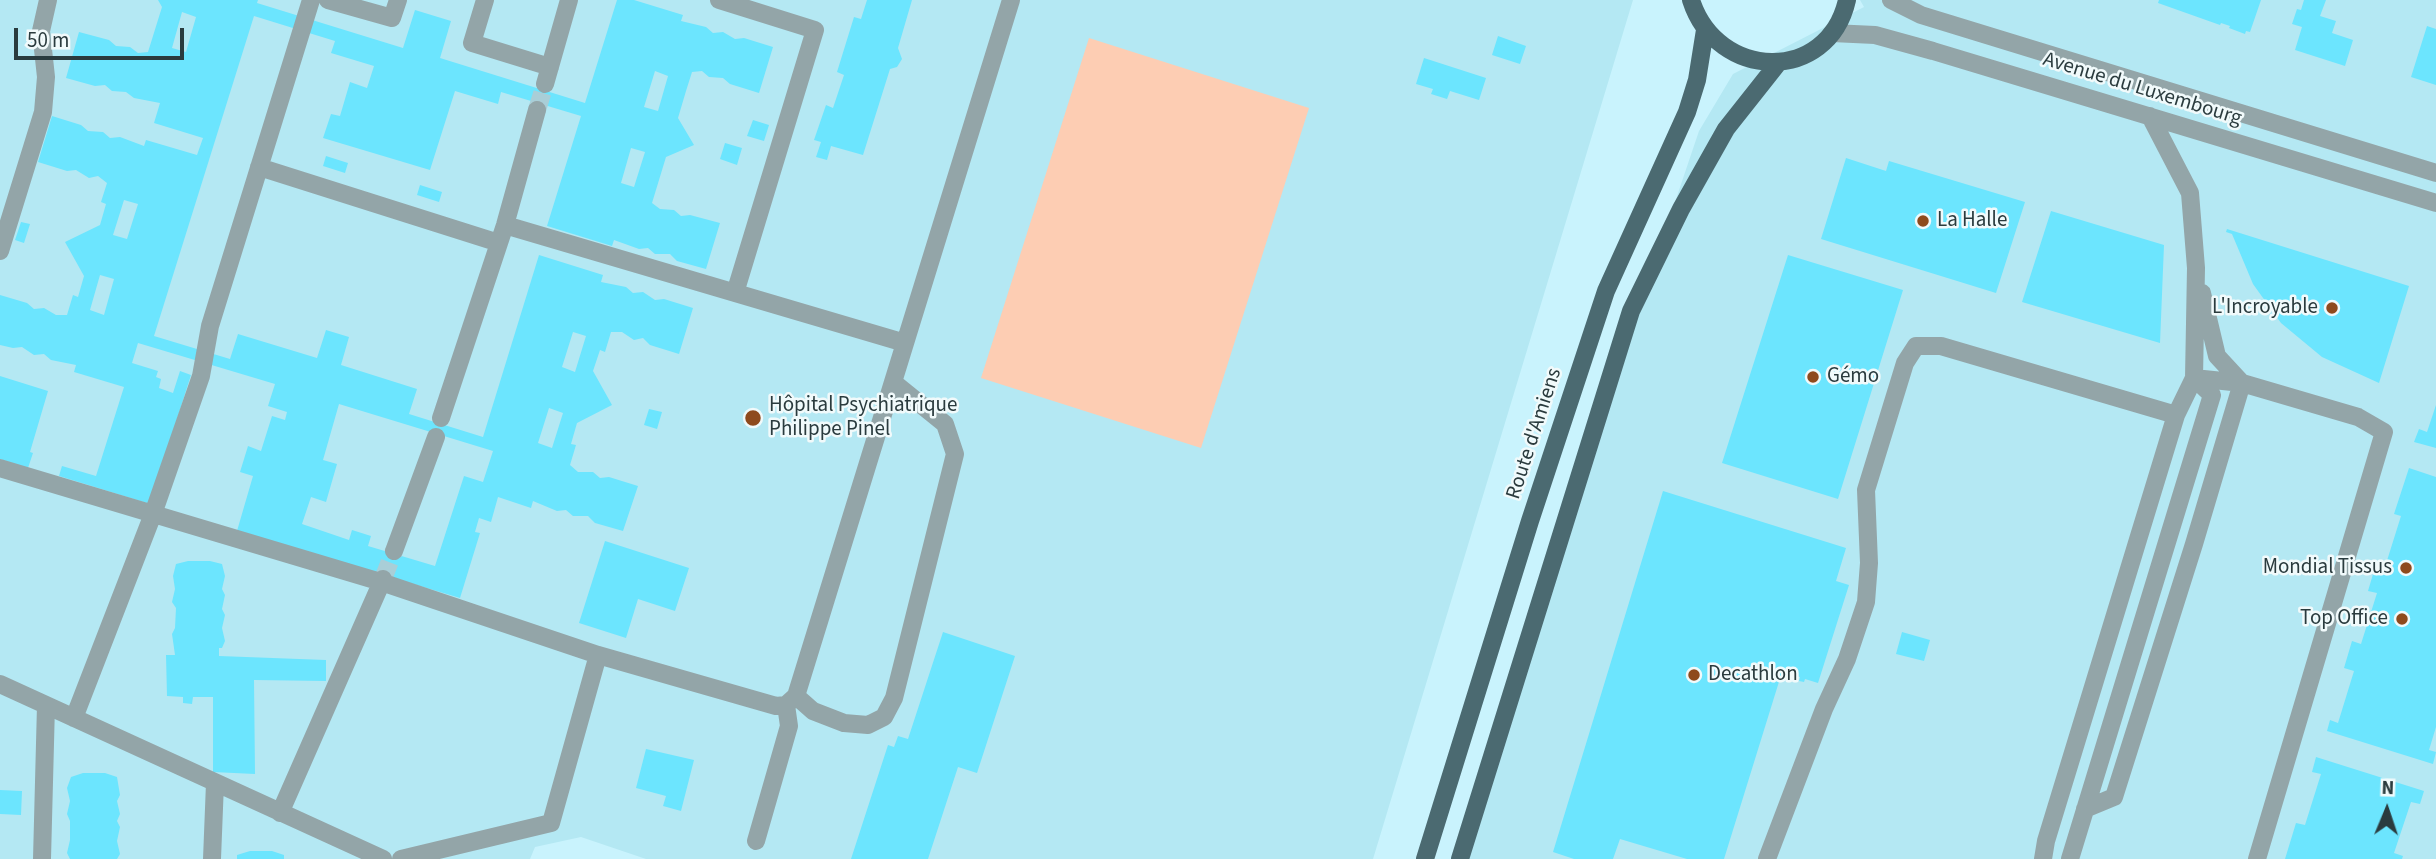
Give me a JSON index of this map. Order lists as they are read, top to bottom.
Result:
{
  "streets": {
    "main road": ["Route d'Amiens"],
    "street": ["Avenue du Luxembourg"]
  },
  "places": [
    "La Halle",
    "L'Incroyable",
    "Gémo",
    "Hôpital Psychiatrique Philippe Pinel",
    "Mondial Tissus",
    "Top Office",
    "Decathlon"
  ],
  "scale_bar": "50 m",
  "north": "top"
}
